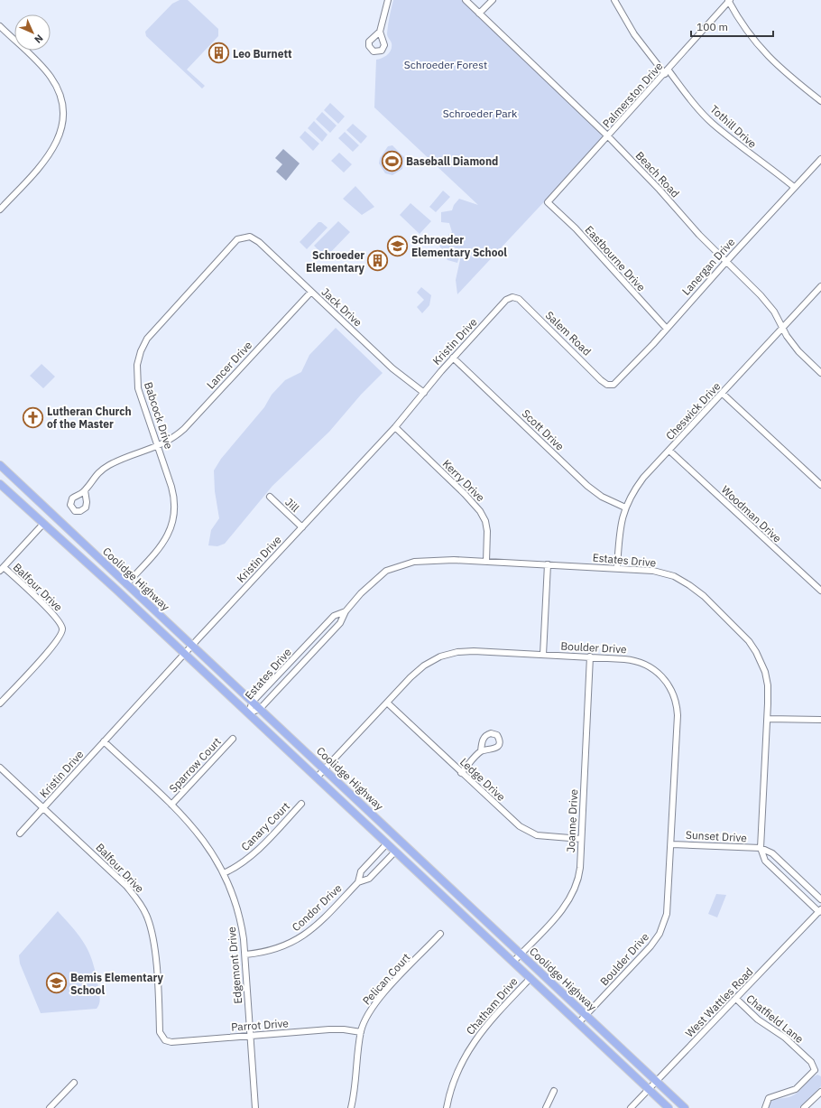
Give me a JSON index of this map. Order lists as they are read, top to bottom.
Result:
{
  "streets": {
    "main road": ["Coolidge Highway"],
    "street": [
      "Palmerston Drive",
      "Tothill Drive",
      "Beach Road",
      "Eastbourne Drive",
      "Lanergan Drive",
      "Jack Drive",
      "Salem Road",
      "Kristin Drive",
      "Lancer Drive",
      "Cheswick Drive",
      "Babcock Drive",
      "Scott Drive",
      "Kerry Drive",
      "Jill",
      "Woodman Drive",
      "Estates Drive",
      "Balfour Drive",
      "Boulder Drive",
      "Sparrow Court",
      "Ledge Drive",
      "Joanne Drive",
      "Canary Court",
      "Sunset Drive",
      "Condor Drive",
      "Edgemont Drive",
      "Pelican Court",
      "West Wattles Road",
      "Chatham Drive",
      "Chatfield Lane",
      "Parrot Drive"
    ]
  },
  "crossings": [
    ["Palmerston Drive", "Tothill Drive"],
    ["Palmerston Drive", "Beach Road"],
    ["Palmerston Drive", "Eastbourne Drive"],
    ["Tothill Drive", "Lanergan Drive"],
    ["Beach Road", "Lanergan Drive"],
    ["Beach Road", "Cheswick Drive"],
    ["Eastbourne Drive", "Lanergan Drive"],
    ["Lanergan Drive", "Salem Road"],
    ["Jack Drive", "Kristin Drive"],
    ["Jack Drive", "Lancer Drive"],
    ["Jack Drive", "Babcock Drive"],
    ["Salem Road", "Kristin Drive"],
    ["Kristin Drive", "Scott Drive"],
    ["Kristin Drive", "Kerry Drive"],
    ["Kristin Drive", "Jill"],
    ["Kristin Drive", "Coolidge Highway"],
    ["Kristin Drive", "Balfour Drive"],
    ["Kristin Drive", "Edgemont Drive"],
    ["Lancer Drive", "Babcock Drive"],
    ["Cheswick Drive", "Scott Drive"],
    ["Cheswick Drive", "Woodman Drive"],
    ["Cheswick Drive", "Estates Drive"],
    ["Babcock Drive", "Coolidge Highway"],
    ["Kerry Drive", "Estates Drive"],
    ["Estates Drive", "Coolidge Highway"],
    ["Estates Drive", "Sunset Drive"],
    ["Estates Drive", "West Wattles Road"],
    ["Coolidge Highway", "Boulder Drive"],
    ["Coolidge Highway", "Joanne Drive"],
    ["Coolidge Highway", "Condor Drive"],
    ["Coolidge Highway", "West Wattles Road"],
    ["Coolidge Highway", "Chatham Drive"],
    ["Balfour Drive", "Parrot Drive"],
    ["Boulder Drive", "Ledge Drive"],
    ["Boulder Drive", "Joanne Drive"],
    ["Boulder Drive", "Sunset Drive"],
    ["Sparrow Court", "Edgemont Drive"],
    ["Ledge Drive", "Joanne Drive"],
    ["Canary Court", "Edgemont Drive"],
    ["Condor Drive", "Edgemont Drive"],
    ["Edgemont Drive", "Parrot Drive"],
    ["Pelican Court", "Parrot Drive"],
    ["West Wattles Road", "Chatfield Lane"]
  ],
  "parks": ["Schroeder Forest", "Schroeder Park"],
  "places": {
    "building": ["Leo Burnett", "Schroeder Elementary"],
    "sports": ["Baseball Diamond"],
    "school or university": ["Schroeder Elementary School", "Bemis Elementary School"],
    "church": ["Lutheran Church of the Master"]
  },
  "scale_bar": "100 m",
  "north": "bottom right"
}
